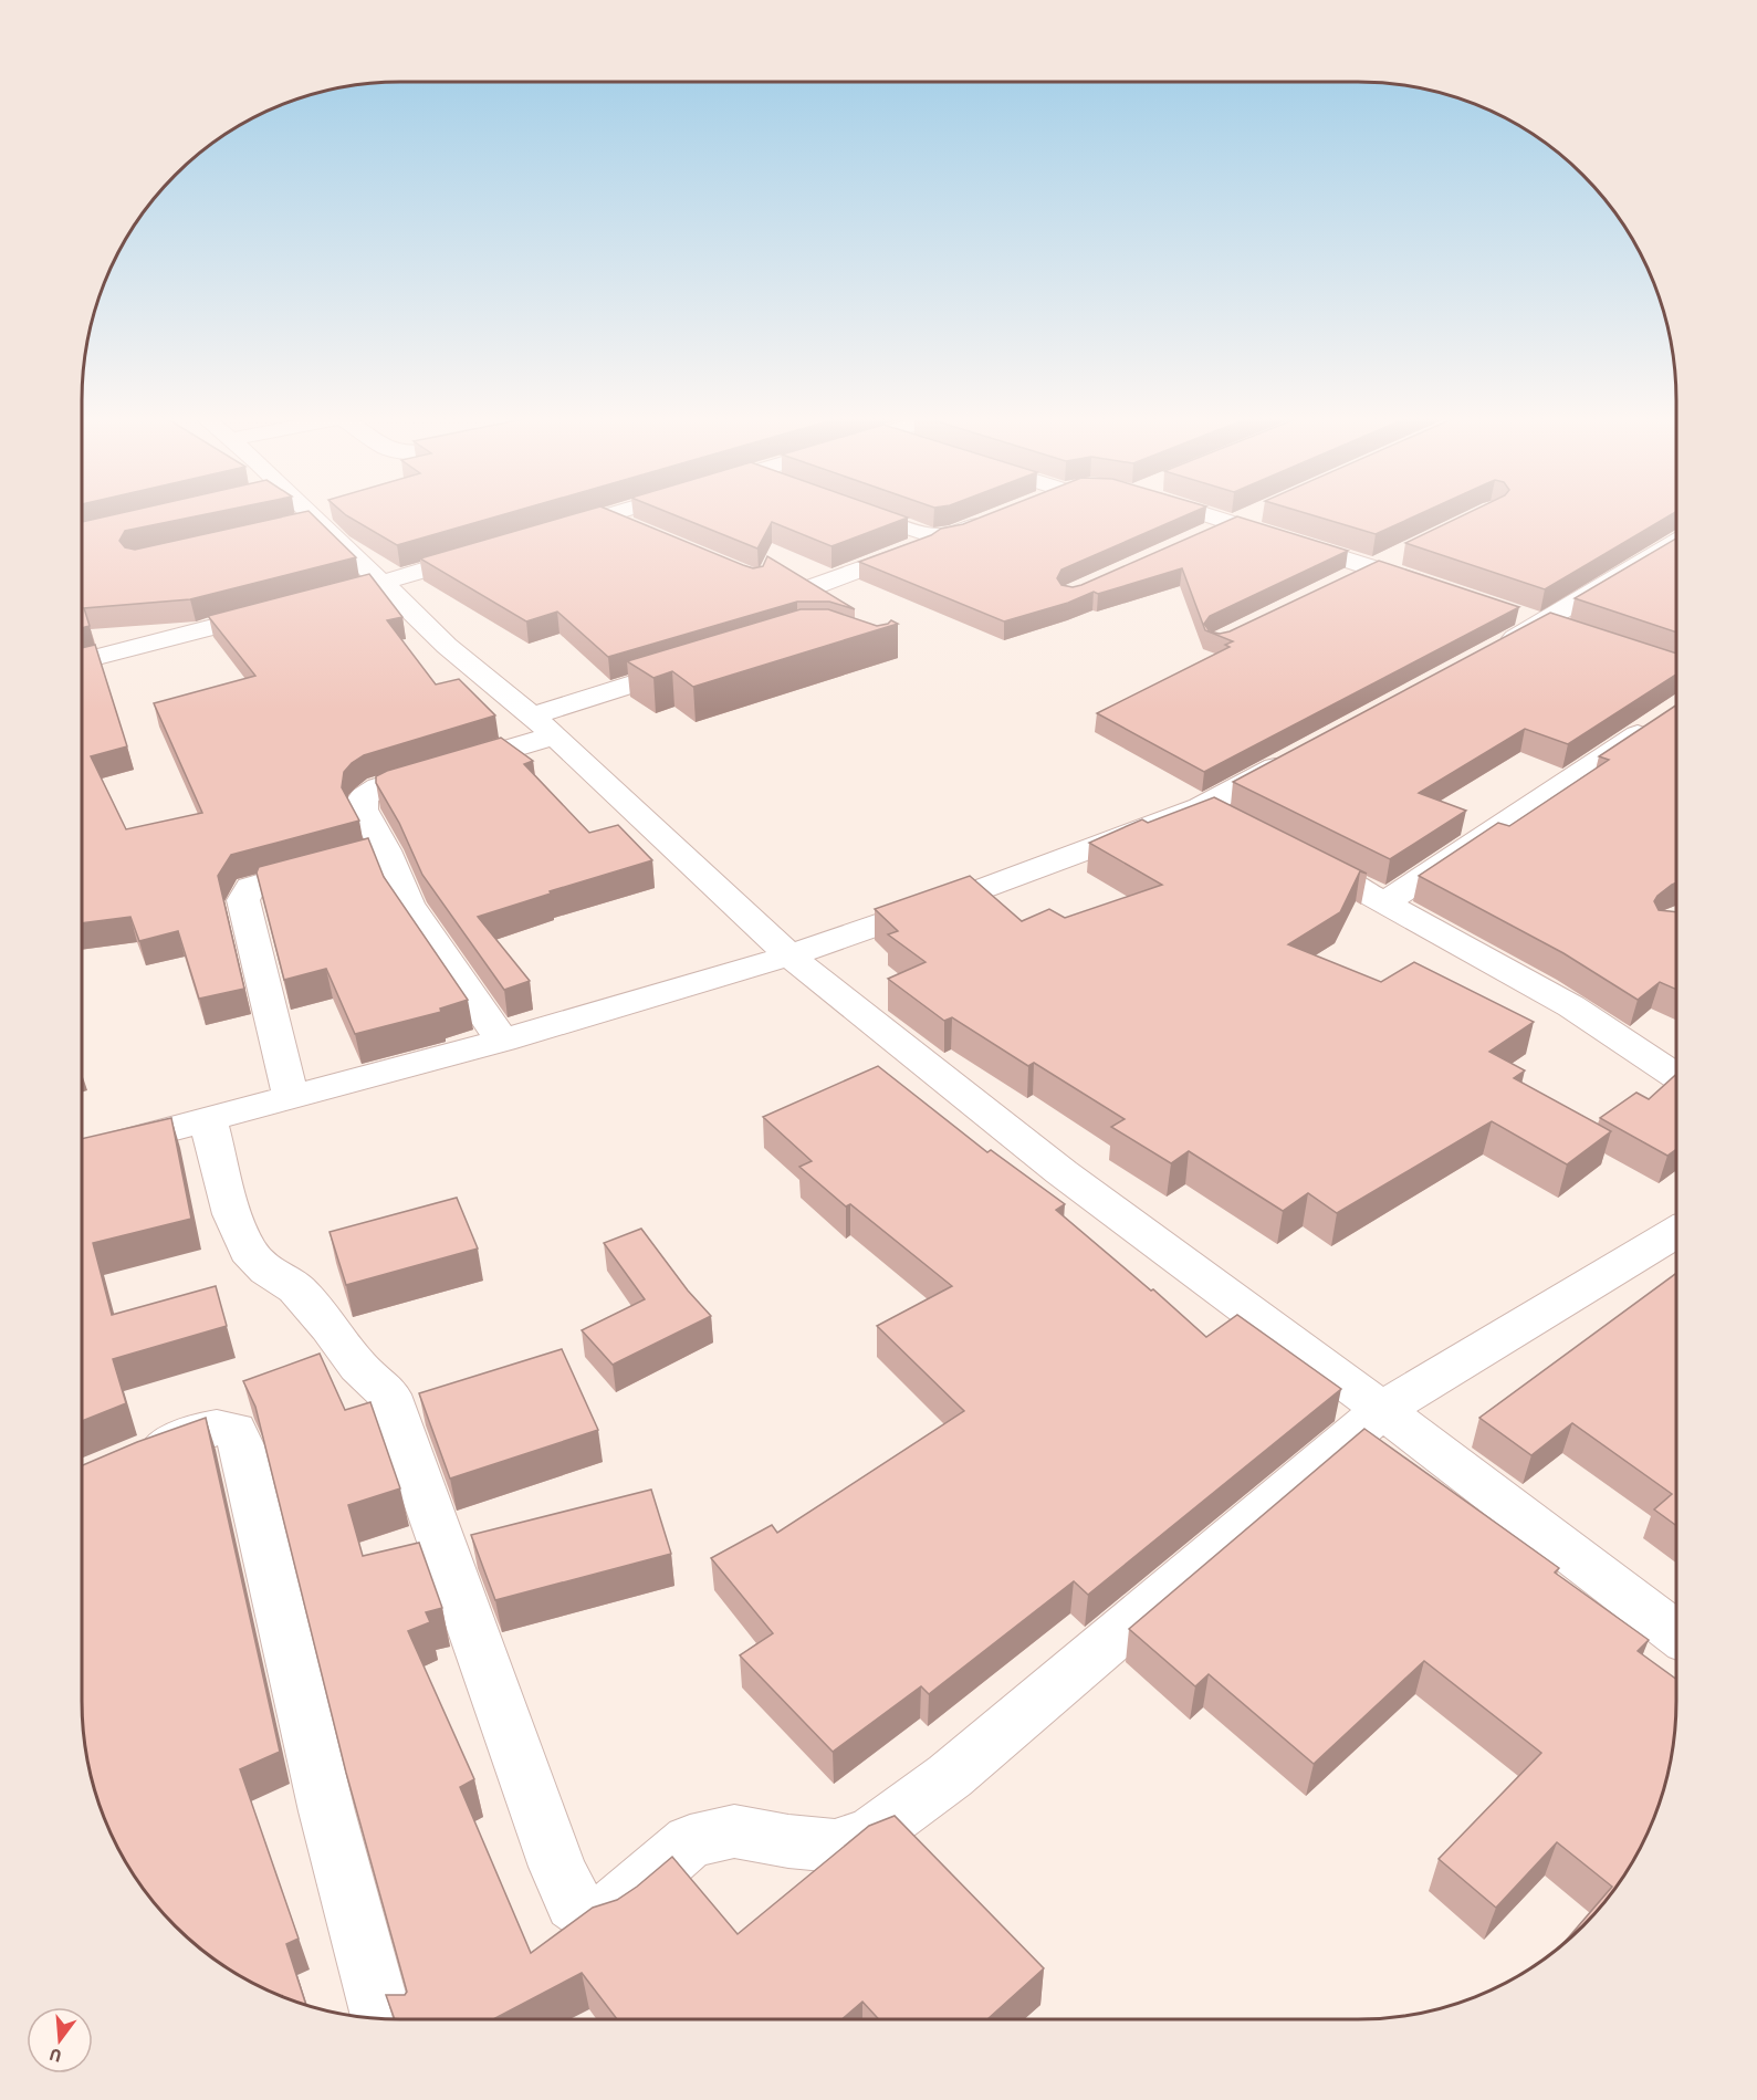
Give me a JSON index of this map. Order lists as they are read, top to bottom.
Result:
{
  "north": "bottom"
}
